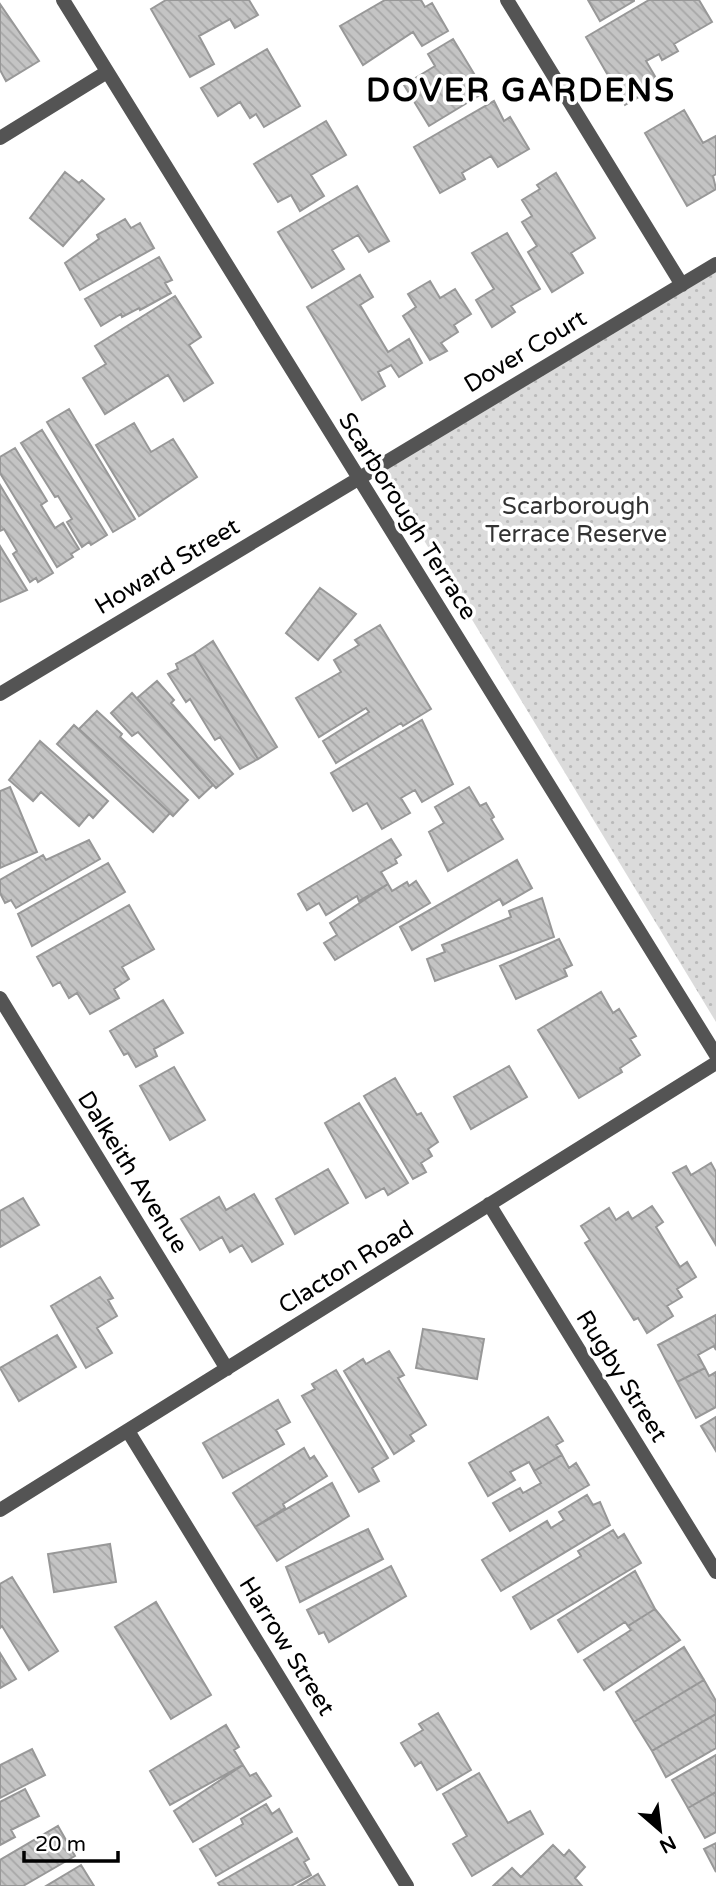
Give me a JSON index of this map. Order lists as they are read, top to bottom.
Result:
{
  "streets": {
    "street": [
      "Dover Court",
      "Scarborough Terrace",
      "Howard Street",
      "Dalkeith Avenue",
      "Clacton Road",
      "Rugby Street",
      "Harrow Street"
    ]
  },
  "crossings": [
    ["Dover Court", "Scarborough Terrace"],
    ["Dover Court", "Howard Street"],
    ["Scarborough Terrace", "Howard Street"],
    ["Dalkeith Avenue", "Clacton Road"],
    ["Clacton Road", "Rugby Street"],
    ["Clacton Road", "Harrow Street"]
  ],
  "districts": ["DOVER GARDENS"],
  "parks": ["Scarborough Terrace Reserve"],
  "scale_bar": "20 m",
  "north": "bottom right"
}
